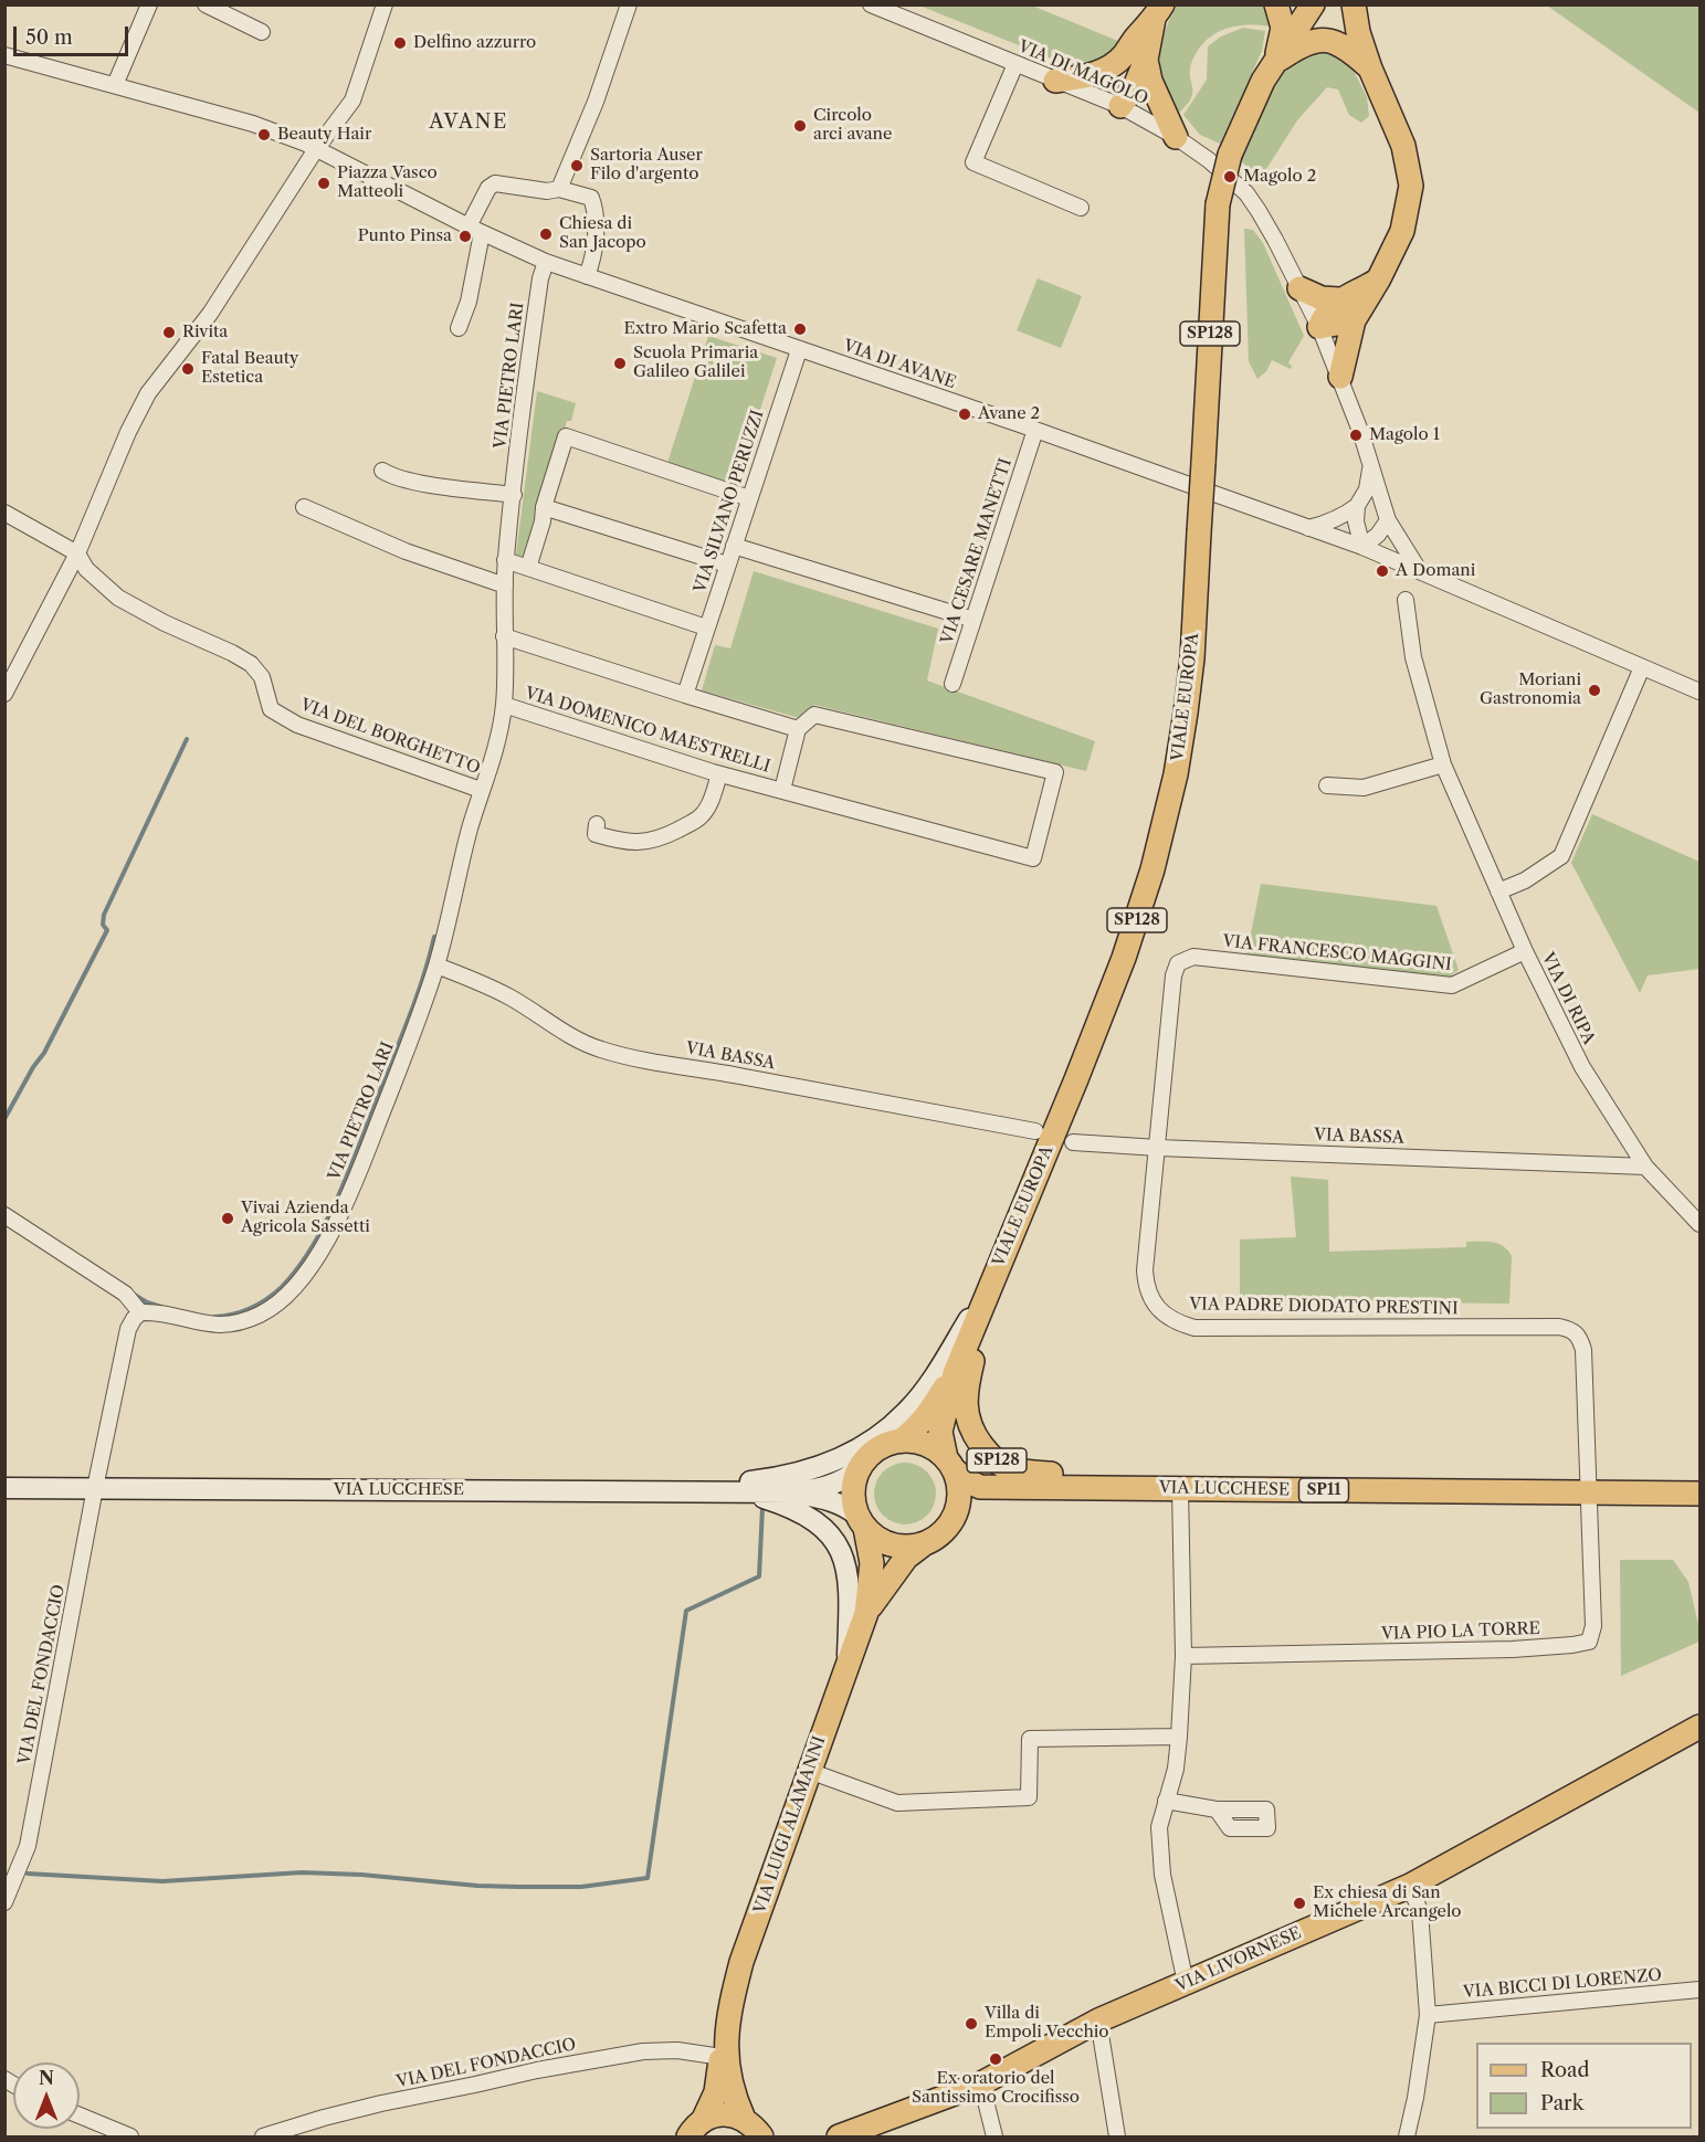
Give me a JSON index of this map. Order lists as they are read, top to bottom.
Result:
{
  "streets": {
    "main road": [
      "SP128",
      "VIALE EUROPA",
      "VIA LUCCHESE",
      "SP11",
      "VIA LUIGI ALAMANNI",
      "VIA LIVORNESE"
    ],
    "street": [
      "VIA DI MAGOLO",
      "VIA DI AVANE",
      "VIA PIETRO LARI",
      "VIA SILVANO PERUZZI",
      "VIA CESARE MANETTI",
      "VIA DOMENICO MAESTRELLI",
      "VIA DEL BORGHETTO",
      "VIA FRANCESCO MAGGINI",
      "VIA DI RIPA",
      "VIA BASSA",
      "VIA PADRE DIODATO PRESTINI",
      "VIA PIO LA TORRE",
      "VIA DEL FONDACCIO",
      "VIA BICCI DI LORENZO"
    ]
  },
  "crossings": [
    ["VIA DI MAGOLO", "VIA DI AVANE"],
    ["SP128", "VIALE EUROPA"],
    ["SP128", "VIA LUCCHESE"],
    ["VIA DI AVANE", "VIA PIETRO LARI"],
    ["VIA DI AVANE", "VIA SILVANO PERUZZI"],
    ["VIA DI AVANE", "VIA CESARE MANETTI"],
    ["VIA PIETRO LARI", "VIA DOMENICO MAESTRELLI"],
    ["VIA PIETRO LARI", "VIA DEL BORGHETTO"],
    ["VIA PIETRO LARI", "VIA BASSA"],
    ["VIALE EUROPA", "VIA LUCCHESE"],
    ["VIALE EUROPA", "VIA LUIGI ALAMANNI"],
    ["VIA FRANCESCO MAGGINI", "VIA DI RIPA"],
    ["VIA FRANCESCO MAGGINI", "VIA PADRE DIODATO PRESTINI"],
    ["VIA DI RIPA", "VIA BASSA"],
    ["VIA BASSA", "VIA PADRE DIODATO PRESTINI"],
    ["VIA PADRE DIODATO PRESTINI", "VIA PIO LA TORRE"],
    ["VIA LUCCHESE", "VIA PIO LA TORRE"],
    ["VIA LUCCHESE", "VIA DEL FONDACCIO"],
    ["VIA LUCCHESE", "VIA LUIGI ALAMANNI"],
    ["VIA DEL FONDACCIO", "VIA LUIGI ALAMANNI"]
  ],
  "districts": ["AVANE"],
  "places": [
    "Delfino azzurro",
    "Circolo arci avane",
    "Beauty Hair",
    "Sartoria Auser Filo d'argento",
    "Magolo 2",
    "Piazza Vasco Matteoli",
    "Chiesa di San Jacopo",
    "Punto Pinsa",
    "Extro Mario Scafetta",
    "Rivita",
    "Scuola Primaria Galileo Galilei",
    "Fatal Beauty Estetica",
    "Avane 2",
    "Magolo 1",
    "A Domani",
    "Moriani Gastronomia",
    "Vivai Azienda Agricola Sassetti",
    "Ex chiesa di San Michele Arcangelo",
    "Villa di Empoli Vecchio",
    "Ex oratorio del Santissimo Crocifisso"
  ],
  "legend": ["Road", "Park"],
  "scale_bar": "50 m",
  "north": "top"
}
